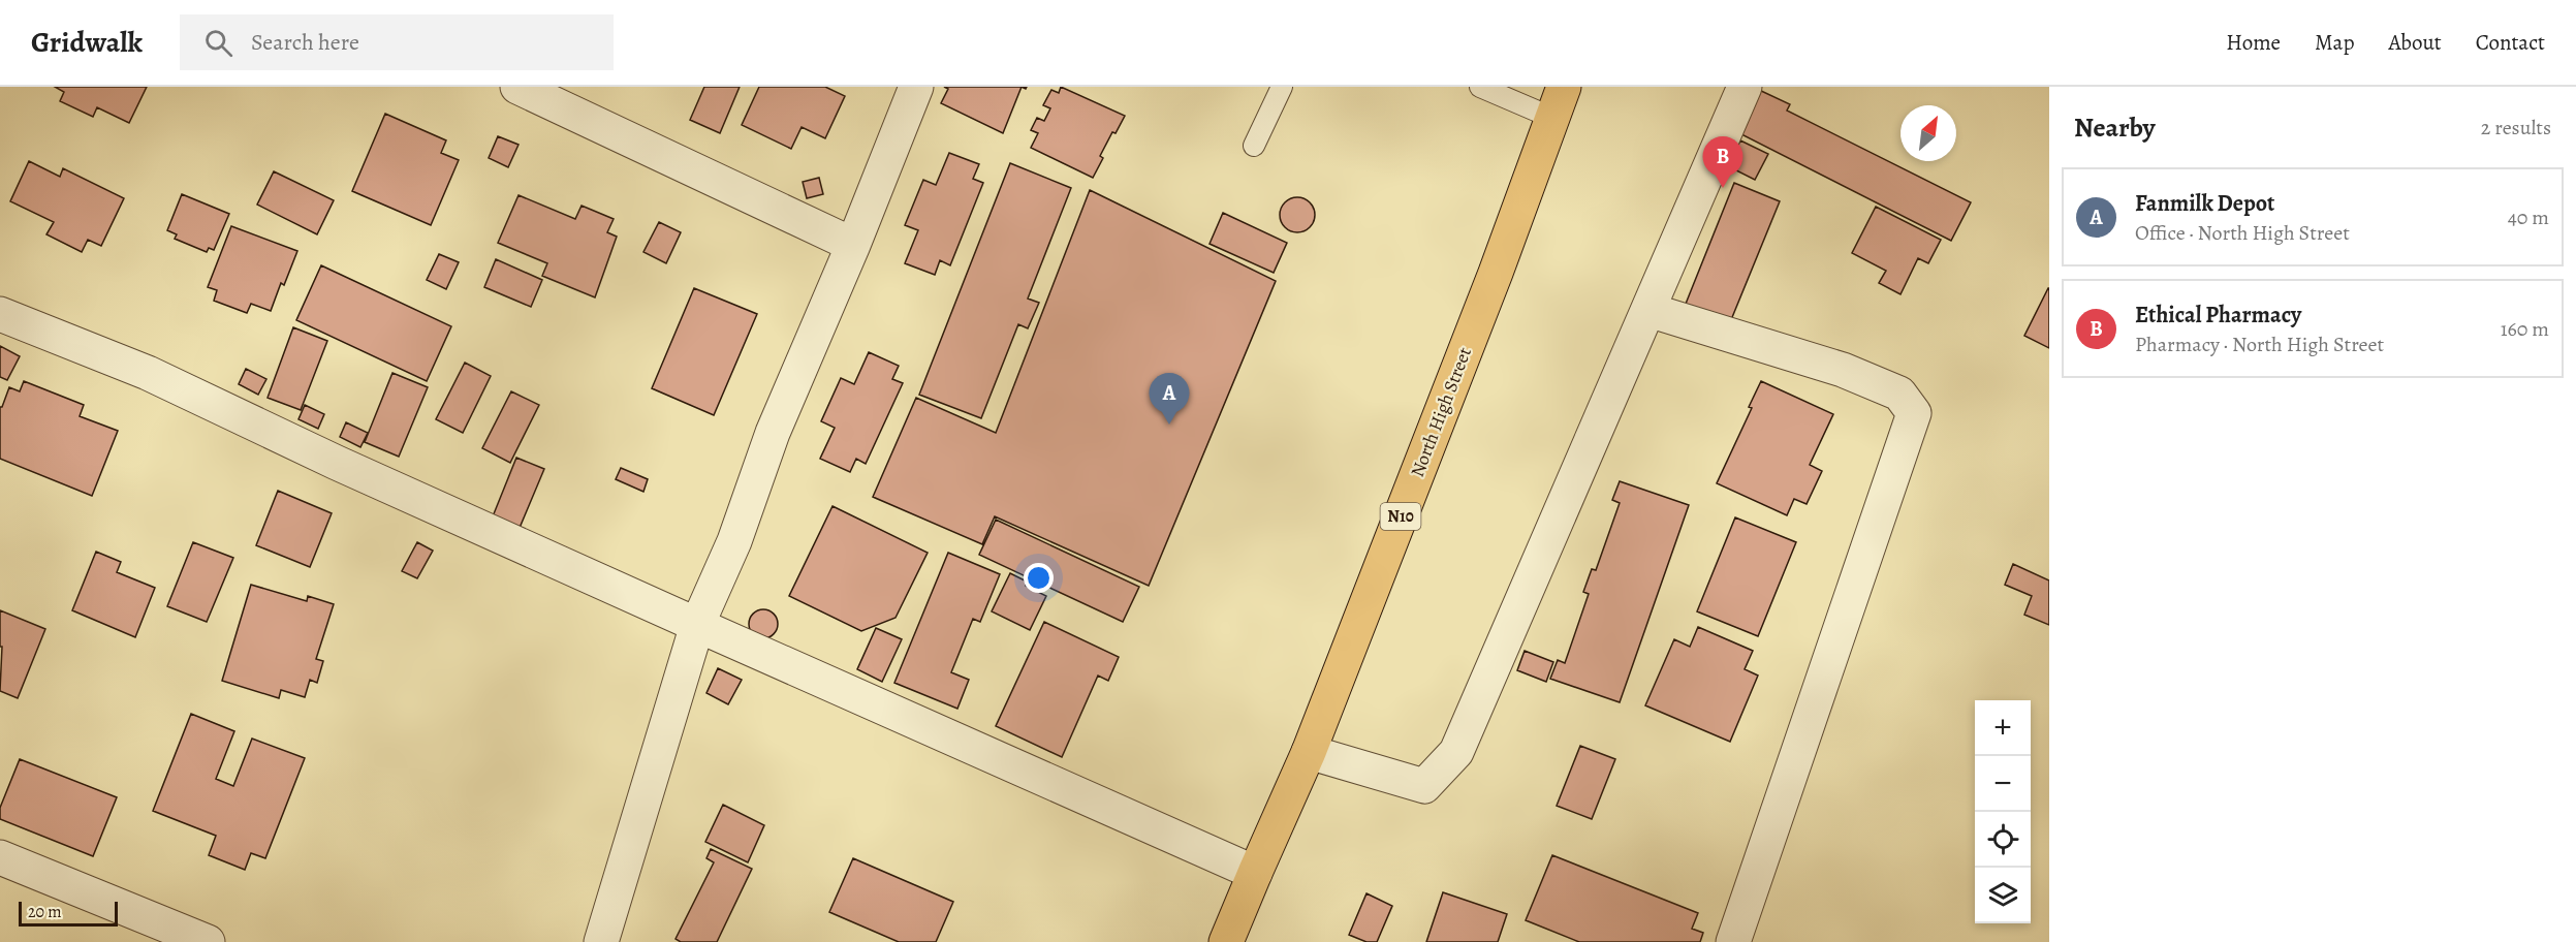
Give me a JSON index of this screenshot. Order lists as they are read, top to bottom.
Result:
{
  "streets": {
    "highway": ["North High Street", "N10"]
  },
  "scale_bar": "20 m",
  "north": "top right",
  "page": {
    "header": "Gridwalk",
    "search": "Search here",
    "nav": [
      "Home",
      "Map",
      "About",
      "Contact"
    ],
    "heading": ["Nearby", "2 results"],
    "pins": ["B", "A"],
    "list": [
      {
        "mark": "A",
        "name": "Fanmilk Depot",
        "note": "Office · North High Street",
        "value": "40 m"
      },
      {
        "mark": "B",
        "name": "Ethical Pharmacy",
        "note": "Pharmacy · North High Street",
        "value": "160 m"
      }
    ],
    "map_buttons": ["+", "−"],
    "scale": "20 m"
  }
}
